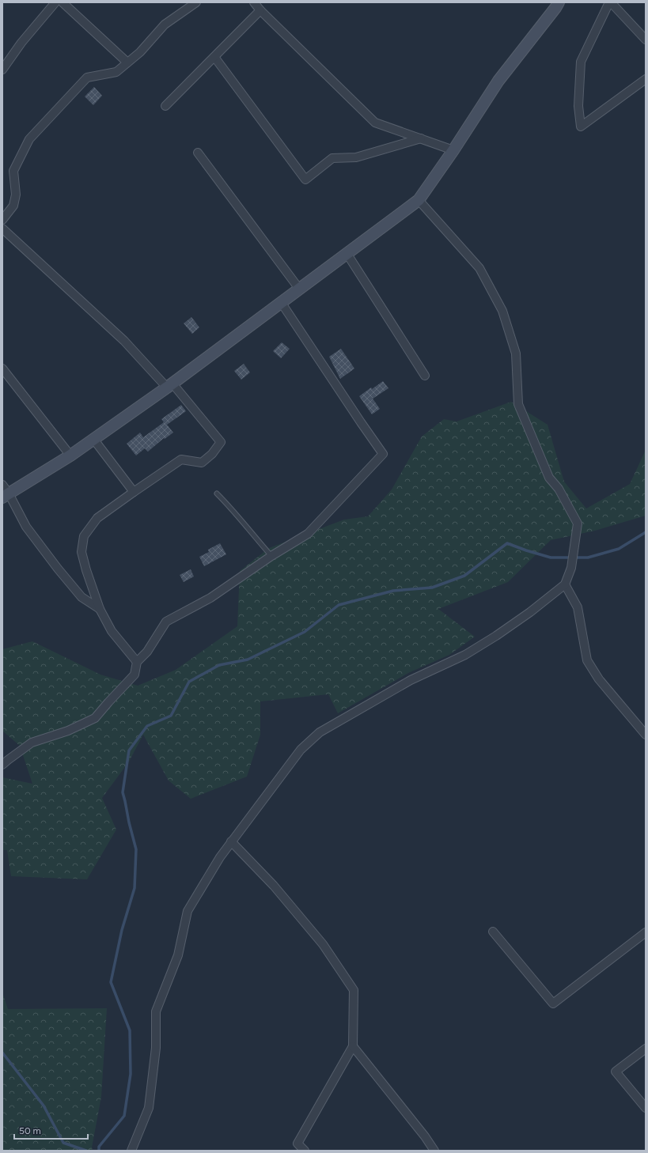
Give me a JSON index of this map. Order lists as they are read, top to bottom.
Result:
{
  "scale_bar": "50 m"
}
